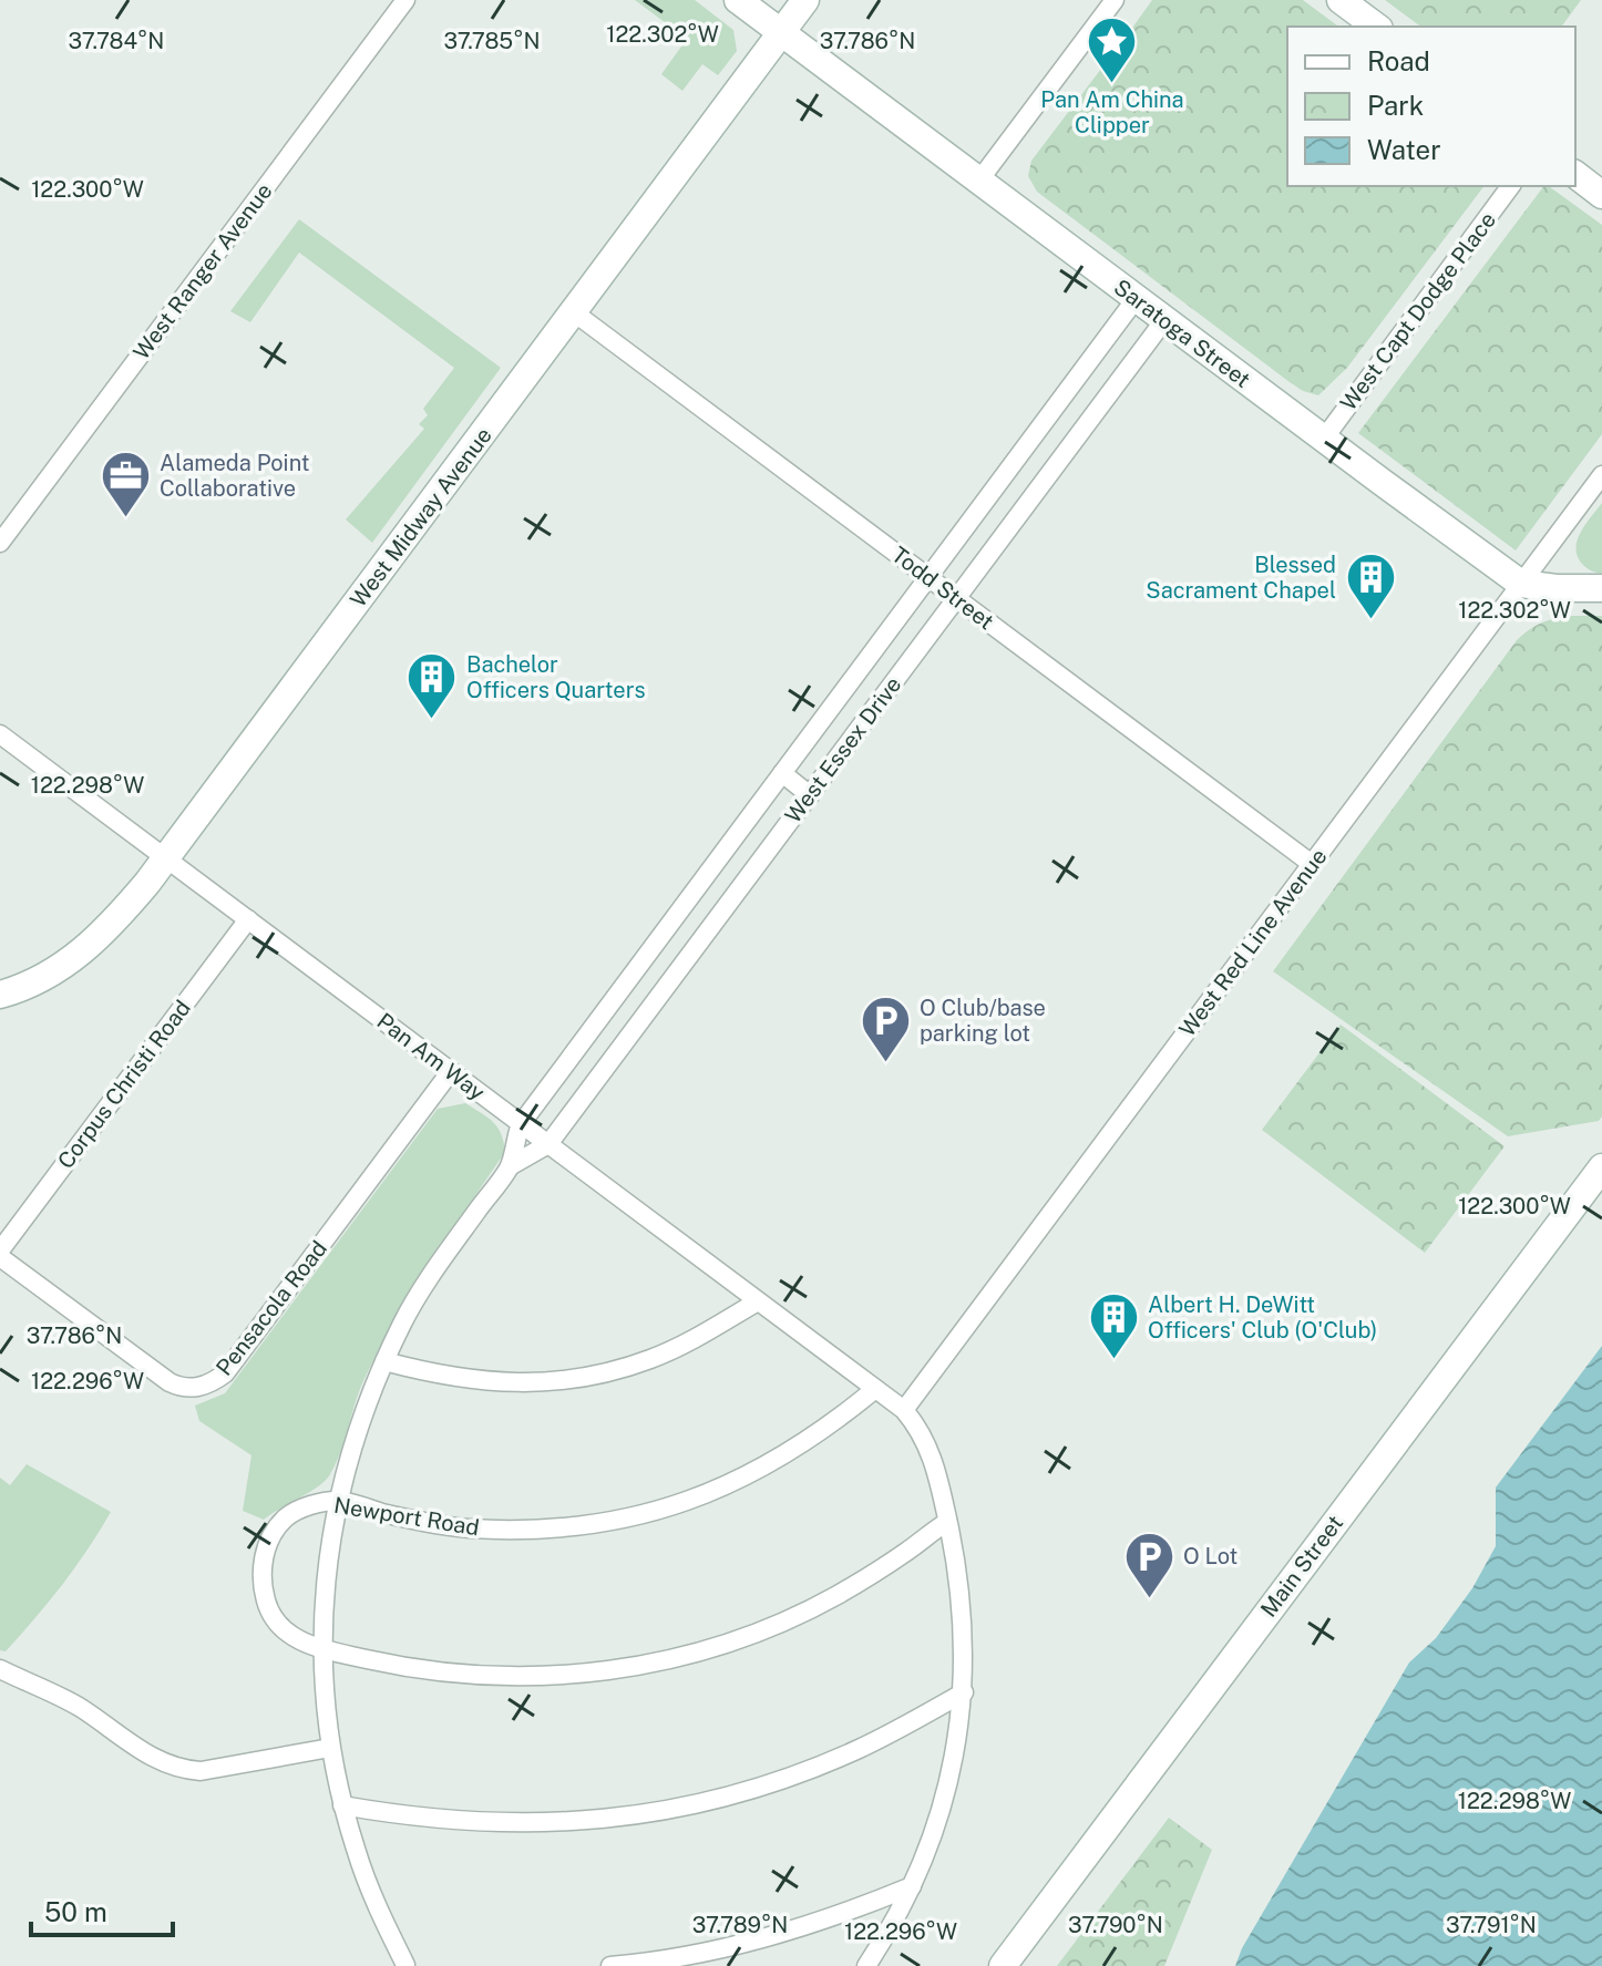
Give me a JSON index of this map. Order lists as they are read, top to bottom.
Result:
{
  "streets": {
    "street": [
      "West Ranger Avenue",
      "West Capt Dodge Place",
      "Saratoga Street",
      "West Midway Avenue",
      "Todd Street",
      "West Essex Drive",
      "West Red Line Avenue",
      "Pan Am Way",
      "Corpus Christi Road",
      "Pensacola Road",
      "Newport Road",
      "Main Street"
    ]
  },
  "crossings": [
    ["West Capt Dodge Place", "Saratoga Street"],
    ["Saratoga Street", "West Midway Avenue"],
    ["Saratoga Street", "West Essex Drive"],
    ["Saratoga Street", "West Red Line Avenue"],
    ["West Midway Avenue", "Todd Street"],
    ["West Midway Avenue", "Pan Am Way"],
    ["Todd Street", "West Essex Drive"],
    ["Todd Street", "West Red Line Avenue"],
    ["West Essex Drive", "Pan Am Way"],
    ["West Essex Drive", "Newport Road"],
    ["West Red Line Avenue", "Pan Am Way"],
    ["Pan Am Way", "Corpus Christi Road"],
    ["Pan Am Way", "Pensacola Road"],
    ["Pan Am Way", "Newport Road"],
    ["Corpus Christi Road", "Pensacola Road"]
  ],
  "places": {
    "place": ["Pan Am China Clipper"],
    "office": ["Alameda Point Collaborative"],
    "building": ["Blessed Sacrament Chapel", "Bachelor Officers Quarters", "Albert H. DeWitt Officers' Club (O'Club)"],
    "parking": ["O Club/base parking lot", "O Lot"]
  },
  "legend": ["Road", "Park", "Water"],
  "scale_bar": "50 m",
  "coordinates": [
    "122.302°W",
    "37.784°N",
    "37.786°N",
    "37.785°N",
    "122.300°W",
    "122.298°W",
    "122.296°W",
    "37.789°N",
    "37.790°N",
    "37.791°N"
  ]
}
